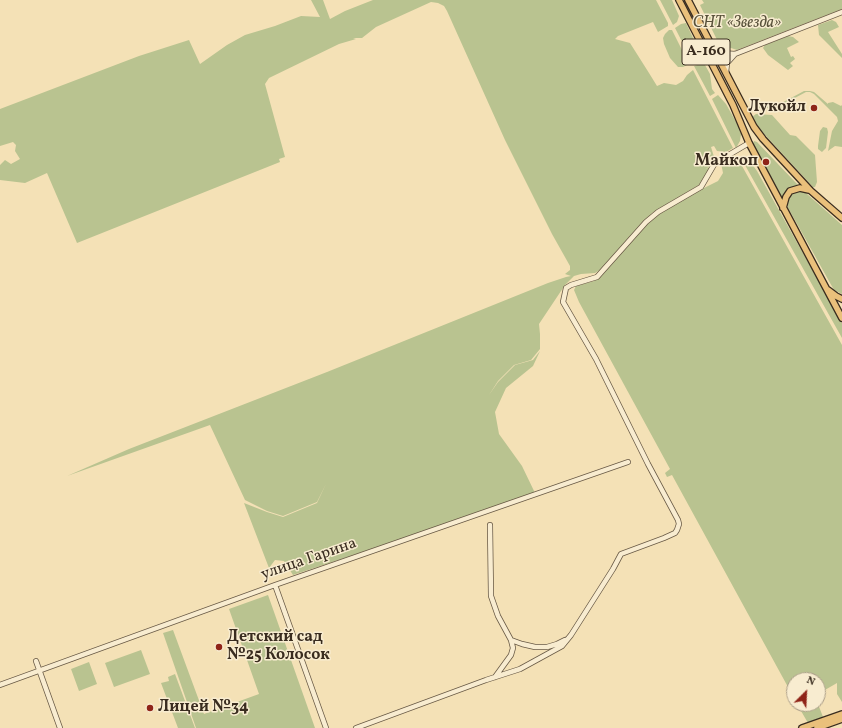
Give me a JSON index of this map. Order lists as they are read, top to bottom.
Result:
{
  "streets": {
    "main road": ["А-160"],
    "street": ["улица Гарина"]
  },
  "parks": ["СНТ «Звезда»"],
  "places": [
    "Лукойл",
    "Майкоп",
    "Детский сад №25 Колосок",
    "Лицей №34"
  ],
  "north": "top right"
}
